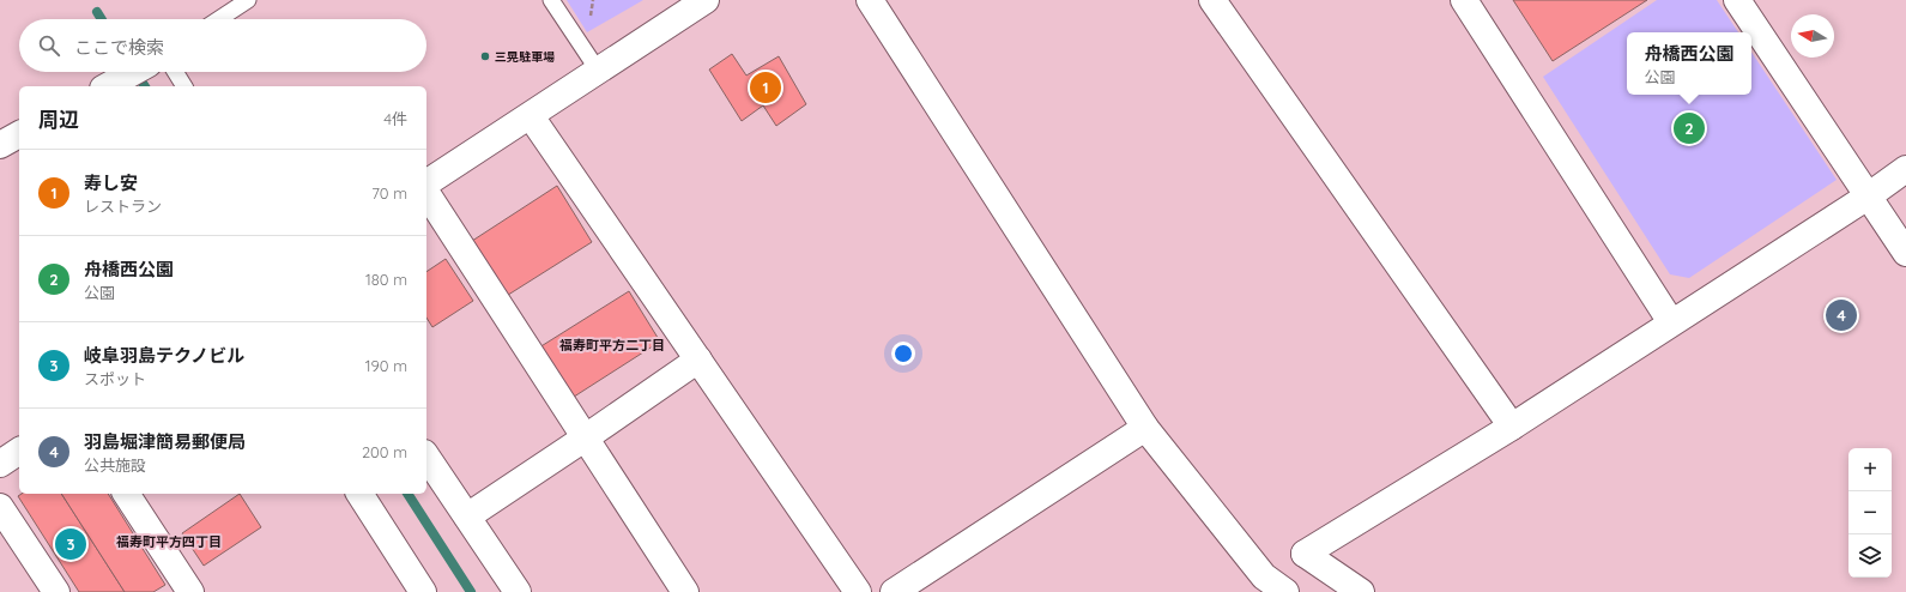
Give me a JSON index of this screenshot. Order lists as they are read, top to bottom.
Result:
{
  "districts": ["福寿町平方二丁目", "福寿町平方四丁目"],
  "places": ["三晃駐車場"],
  "north": "left",
  "page": {
    "search": "ここで検索",
    "popup": ["舟橋西公園", "公園"],
    "pins": [
      "1",
      "2",
      "4",
      "3"
    ],
    "heading": ["周辺", "4件"],
    "list": [
      {
        "mark": "1",
        "name": "寿し安",
        "note": "レストラン",
        "value": "70 m"
      },
      {
        "mark": "2",
        "name": "舟橋西公園",
        "note": "公園",
        "value": "180 m"
      },
      {
        "mark": "3",
        "name": "岐阜羽島テクノビル",
        "note": "スポット",
        "value": "190 m"
      },
      {
        "mark": "4",
        "name": "羽島堀津簡易郵便局",
        "note": "公共施設",
        "value": "200 m"
      }
    ],
    "map_buttons": ["+", "−"]
  }
}
